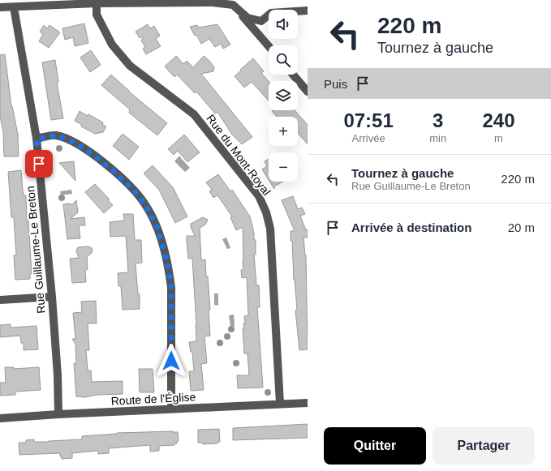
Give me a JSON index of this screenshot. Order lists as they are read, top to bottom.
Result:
{
  "streets": {
    "street": ["Rue du Mont-Royal", "Rue Guillaume-Le Breton", "Route de l'Église"]
  },
  "crossings": [
    ["Rue du Mont-Royal", "Route de l'Église"],
    ["Rue Guillaume-Le Breton", "Route de l'Église"]
  ],
  "page": {
    "turn": ["220 m", "Tournez à gauche"],
    "map_buttons": ["+", "−"],
    "then": "Puis",
    "eta": [
      "07:51",
      "Arrivée",
      "3",
      "min",
      "240",
      "m"
    ],
    "list": [
      {
        "name": "Tournez à gauche",
        "note": "Rue Guillaume-Le Breton",
        "value": "220 m"
      },
      {
        "name": "Arrivée à destination",
        "value": "20 m"
      }
    ],
    "buttons": ["Quitter", "Partager"]
  }
}
